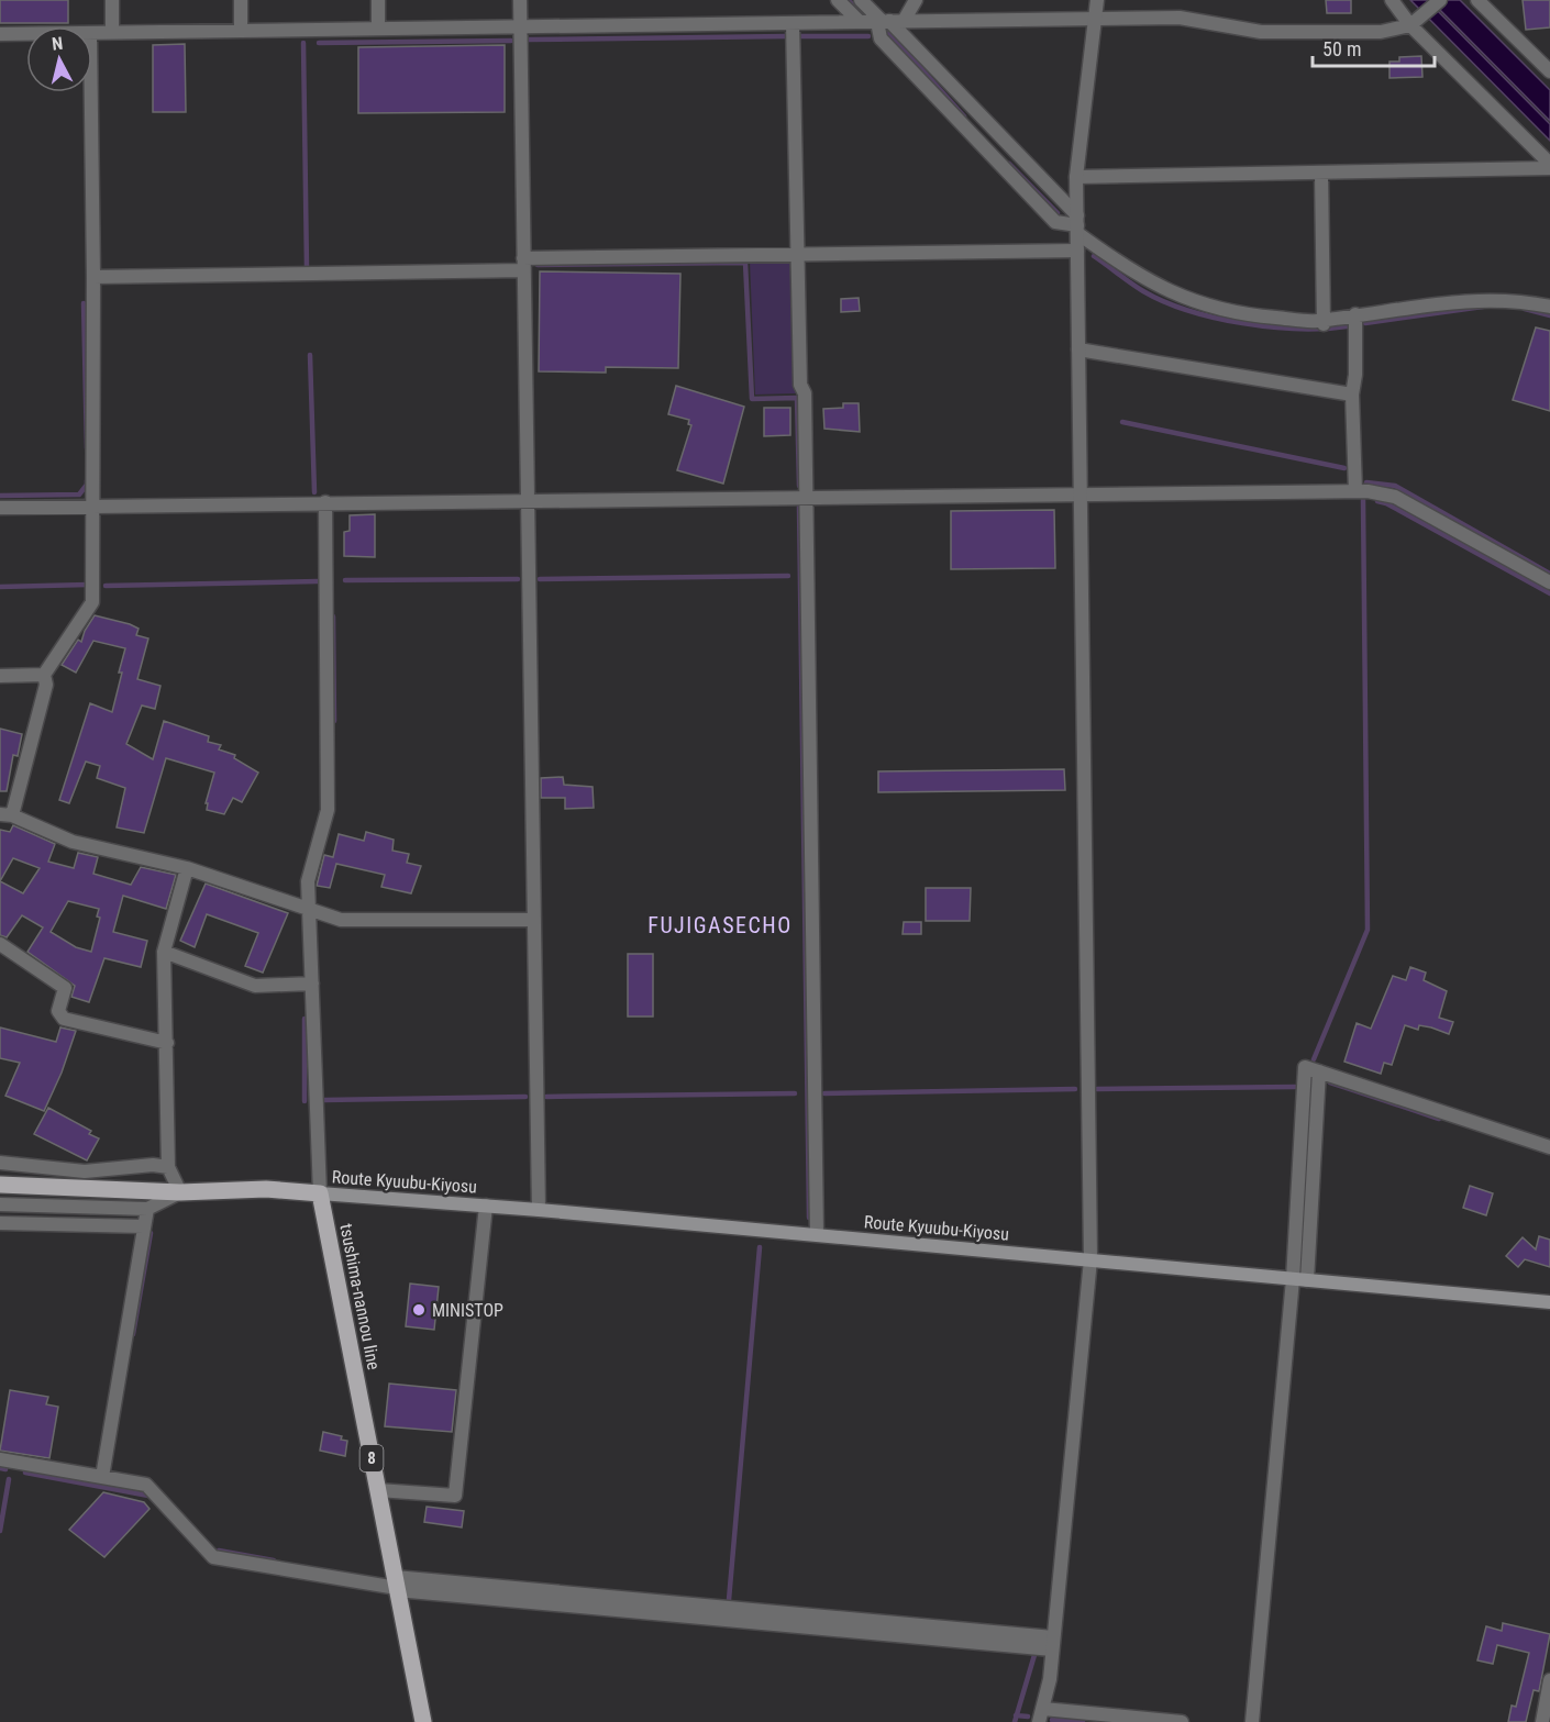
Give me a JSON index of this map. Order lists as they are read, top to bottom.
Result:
{
  "streets": {
    "main road": ["Route Kyuubu-Kiyosu", "tsushima-nannou line", "8"]
  },
  "crossings": [
    ["Route Kyuubu-Kiyosu", "tsushima-nannou line"]
  ],
  "districts": ["FUJIGASECHO"],
  "places": ["MINISTOP"],
  "scale_bar": "50 m",
  "north": "top"
}
